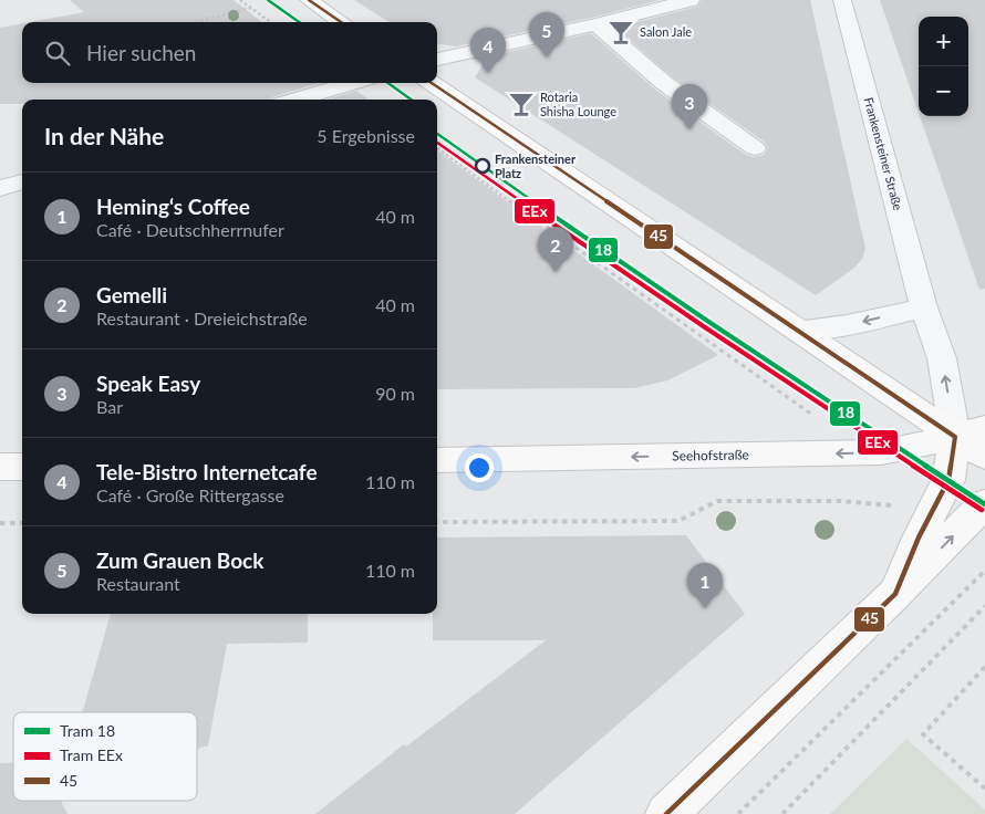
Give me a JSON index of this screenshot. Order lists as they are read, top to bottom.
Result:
{
  "streets": {
    "main road": ["Seehofstraße"],
    "street": ["Frankensteiner Straße"]
  },
  "one_way": ["Seehofstraße"],
  "places": {
    "bar": ["Salon Jale", "Rotaria Shisha Lounge"],
    "other": ["Frankensteiner Platz"]
  },
  "lines": ["tram line 18", "transit line 45", "tram line EEx"],
  "legend": ["Tram 18", "Tram EEx", "45"],
  "page": {
    "pins": [
      "5",
      "4",
      "3",
      "2",
      "1"
    ],
    "map_buttons": ["+", "−"],
    "search": "Hier suchen",
    "heading": ["In der Nähe", "5 Ergebnisse"],
    "list": [
      {
        "mark": "1",
        "name": "Heming‘s Coffee",
        "note": "Café · Deutschherrnufer",
        "value": "40 m"
      },
      {
        "mark": "2",
        "name": "Gemelli",
        "note": "Restaurant · Dreieichstraße",
        "value": "40 m"
      },
      {
        "mark": "3",
        "name": "Speak Easy",
        "note": "Bar",
        "value": "90 m"
      },
      {
        "mark": "4",
        "name": "Tele-Bistro Internetcafe",
        "note": "Café · Große Rittergasse",
        "value": "110 m"
      },
      {
        "mark": "5",
        "name": "Zum Grauen Bock",
        "note": "Restaurant",
        "value": "110 m"
      }
    ]
  }
}
